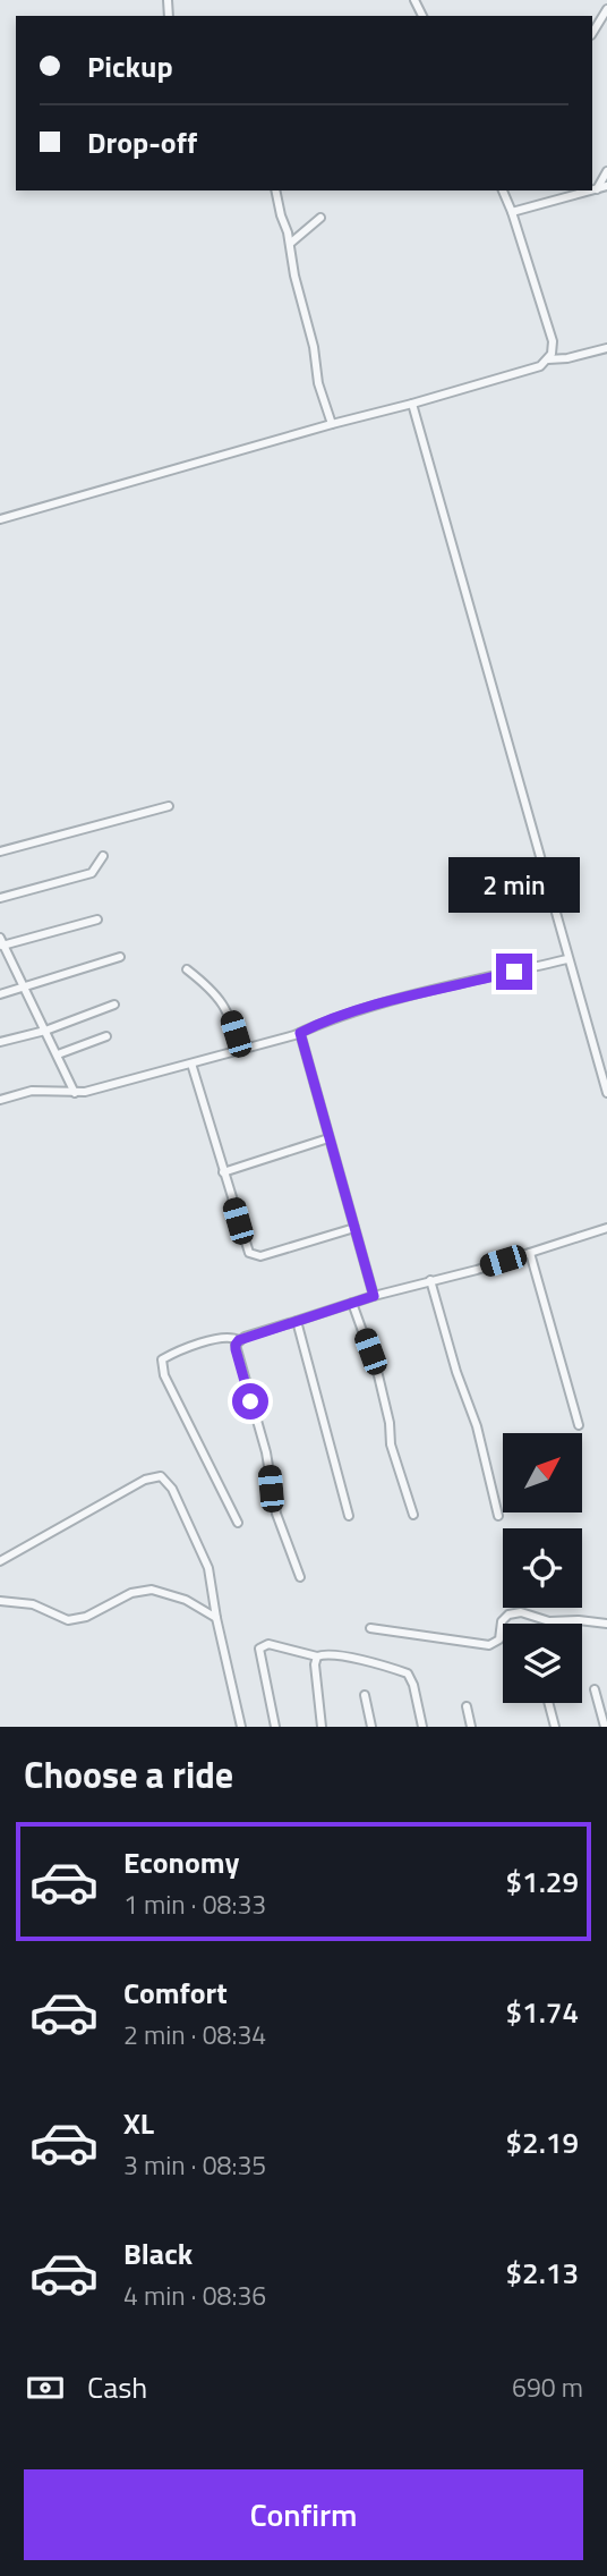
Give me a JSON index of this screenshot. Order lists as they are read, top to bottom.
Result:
{
  "north": "top right",
  "page": {
    "banner": ["Pickup", "Drop-off"],
    "bubble": "2 min",
    "heading": "Choose a ride",
    "list": [
      {
        "name": "Economy",
        "note": "1 min · 08:33",
        "value": "$1.29"
      },
      {
        "name": "Comfort",
        "note": "2 min · 08:34",
        "value": "$1.74"
      },
      {
        "name": "XL",
        "note": "3 min · 08:35",
        "value": "$2.19"
      },
      {
        "name": "Black",
        "note": "4 min · 08:36",
        "value": "$2.13"
      }
    ],
    "pay": ["Cash", "690 m"],
    "buttons": "Confirm"
  }
}
